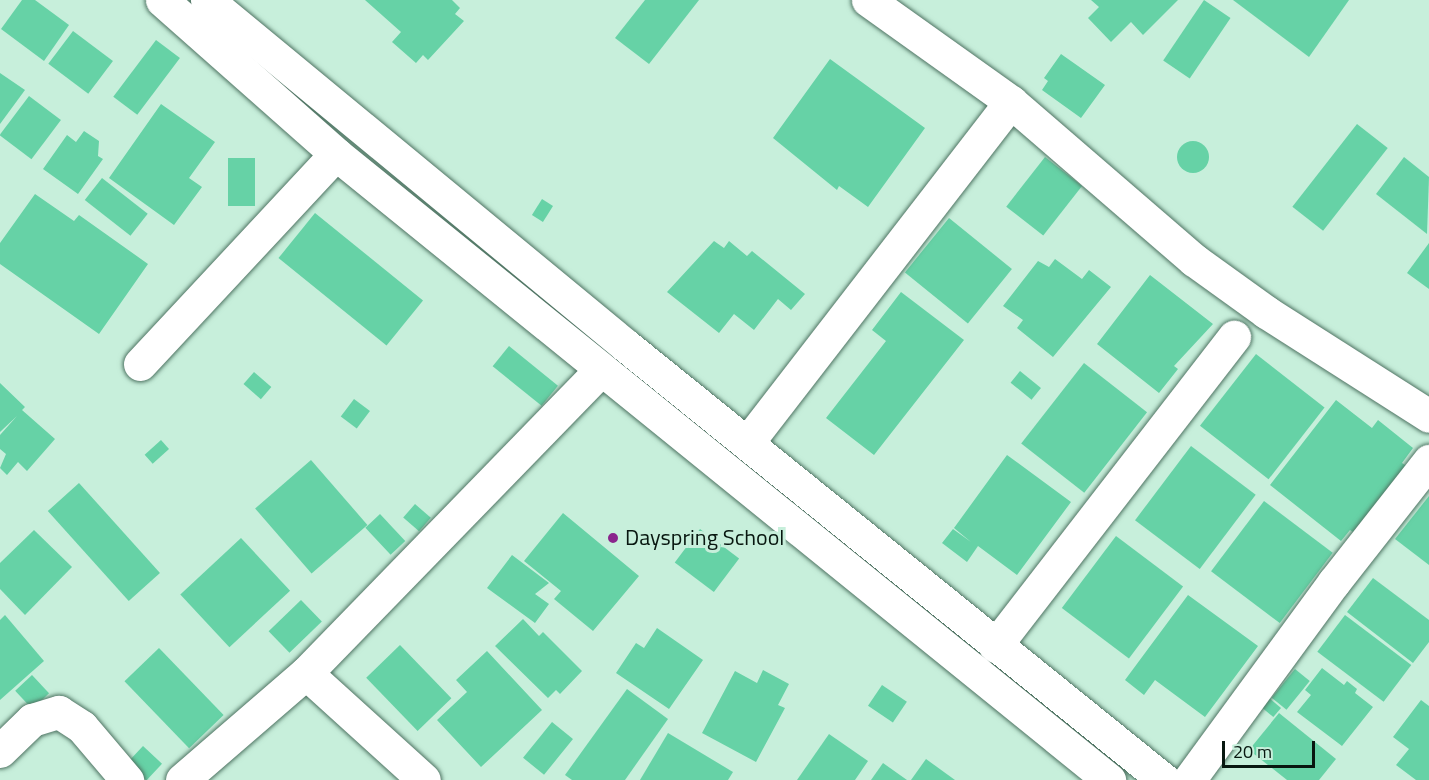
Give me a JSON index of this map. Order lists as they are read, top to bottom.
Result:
{
  "places": ["Dayspring School"],
  "scale_bar": "20 m"
}
